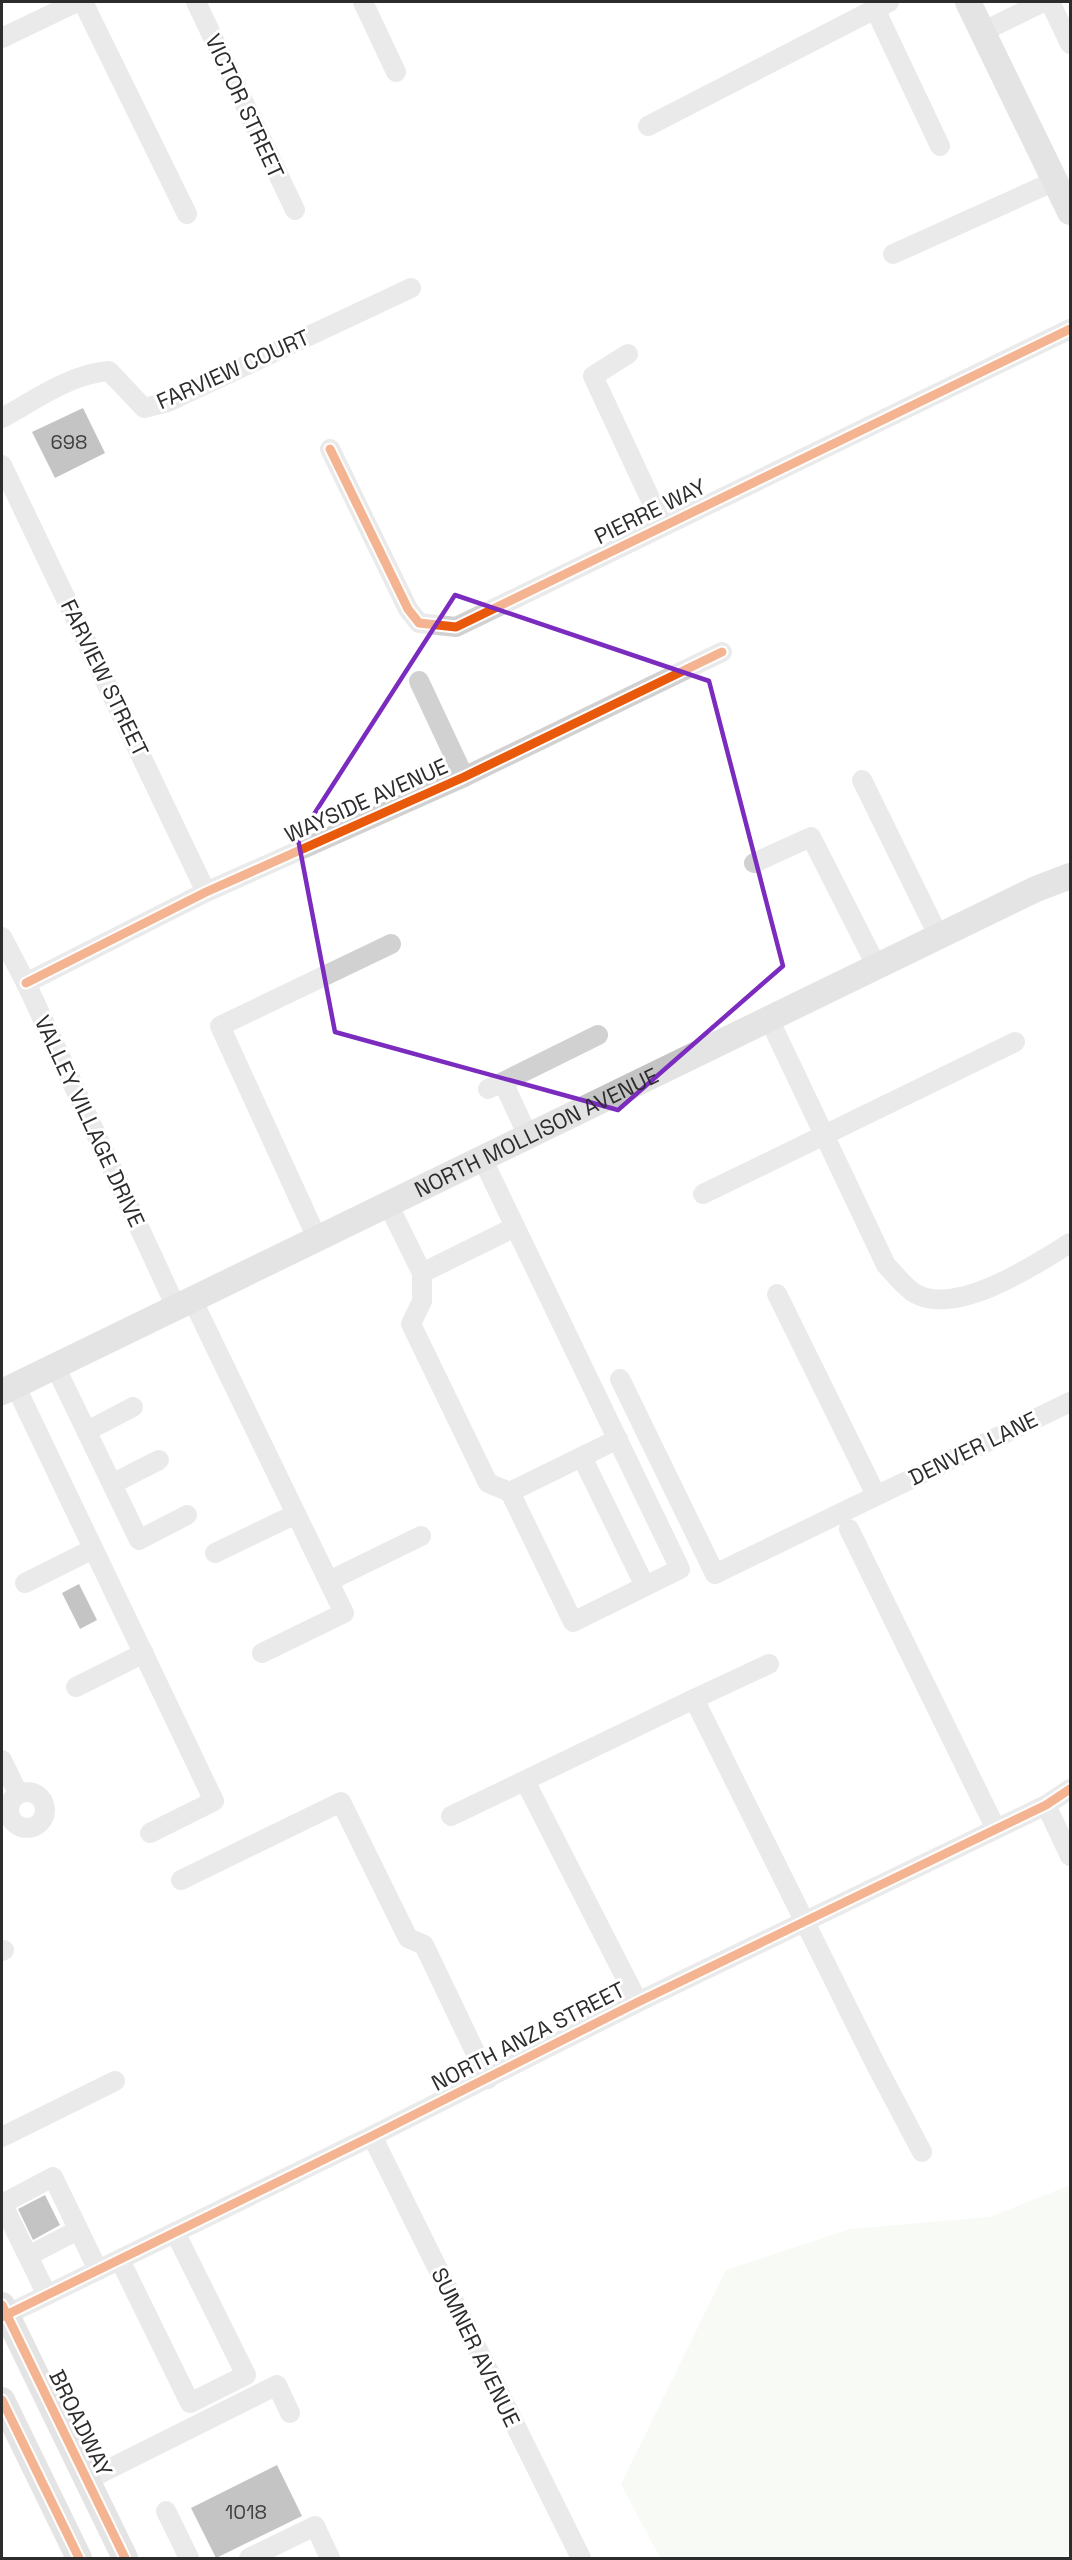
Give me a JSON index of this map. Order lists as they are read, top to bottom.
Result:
{
  "streets": {
    "main road": ["NORTH MOLLISON AVENUE", "BROADWAY"],
    "street": [
      "VICTOR STREET",
      "FARVIEW COURT",
      "PIERRE WAY",
      "FARVIEW STREET",
      "WAYSIDE AVENUE",
      "VALLEY VILLAGE DRIVE",
      "DENVER LANE",
      "NORTH ANZA STREET",
      "SUMNER AVENUE"
    ]
  },
  "crossings": [
    ["FARVIEW STREET", "WAYSIDE AVENUE"],
    ["WAYSIDE AVENUE", "VALLEY VILLAGE DRIVE"],
    ["VALLEY VILLAGE DRIVE", "NORTH MOLLISON AVENUE"],
    ["NORTH ANZA STREET", "SUMNER AVENUE"],
    ["NORTH ANZA STREET", "BROADWAY"]
  ],
  "house_numbers": ["698", "1018"]
}
